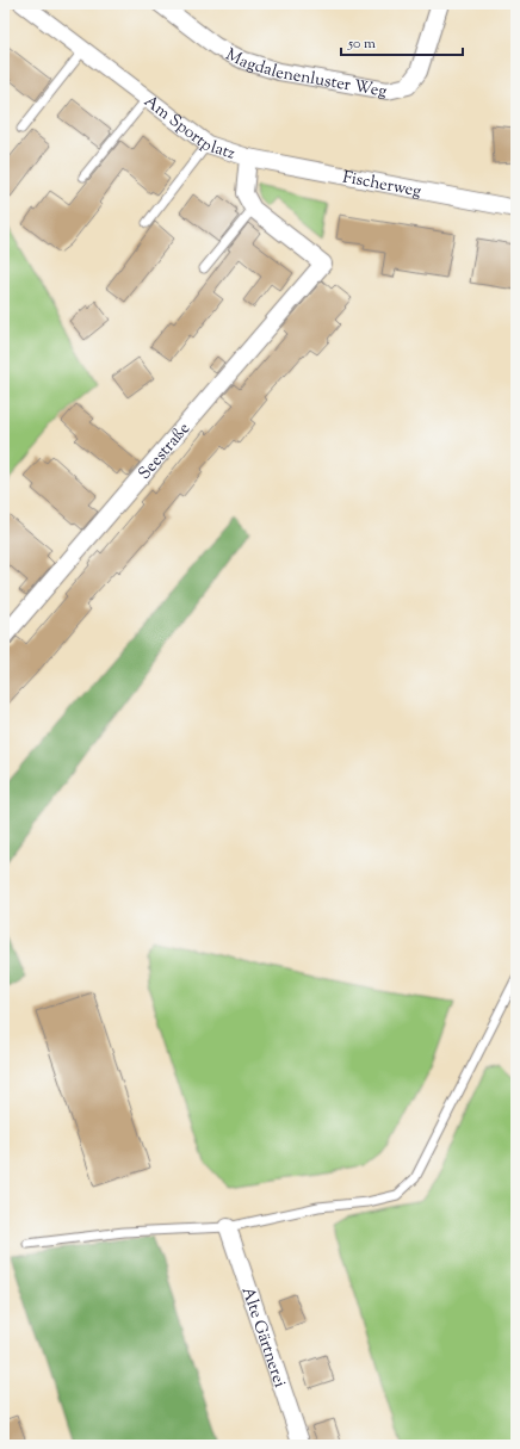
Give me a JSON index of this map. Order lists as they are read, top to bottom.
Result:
{
  "streets": {
    "street": [
      "Magdalenenluster Weg",
      "Am Sportplatz",
      "Fischerweg",
      "Seestraße",
      "Alte Gärtnerei"
    ]
  },
  "crossings": [
    ["Am Sportplatz", "Fischerweg"],
    ["Am Sportplatz", "Seestraße"]
  ],
  "scale_bar": "50 m"
}
